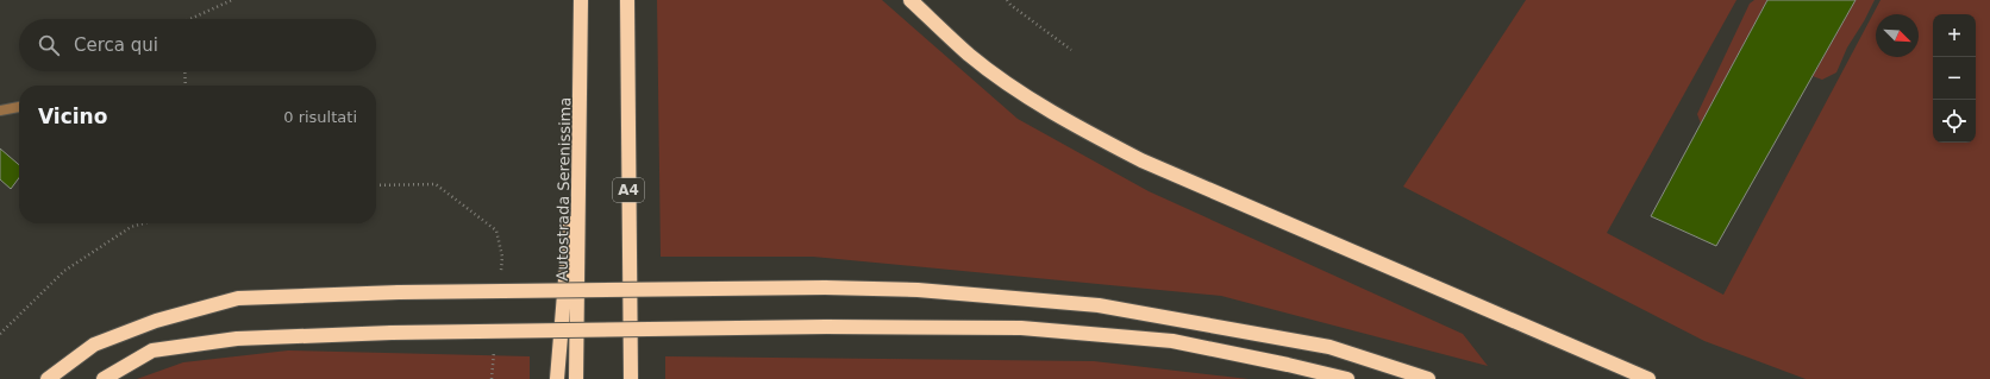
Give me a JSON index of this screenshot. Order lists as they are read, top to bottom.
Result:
{
  "streets": {
    "highway": ["Autostrada Serenissima", "A4"]
  },
  "north": "bottom right",
  "page": {
    "map_buttons": ["+", "−"],
    "search": "Cerca qui",
    "heading": ["Vicino", "0 risultati"]
  }
}
